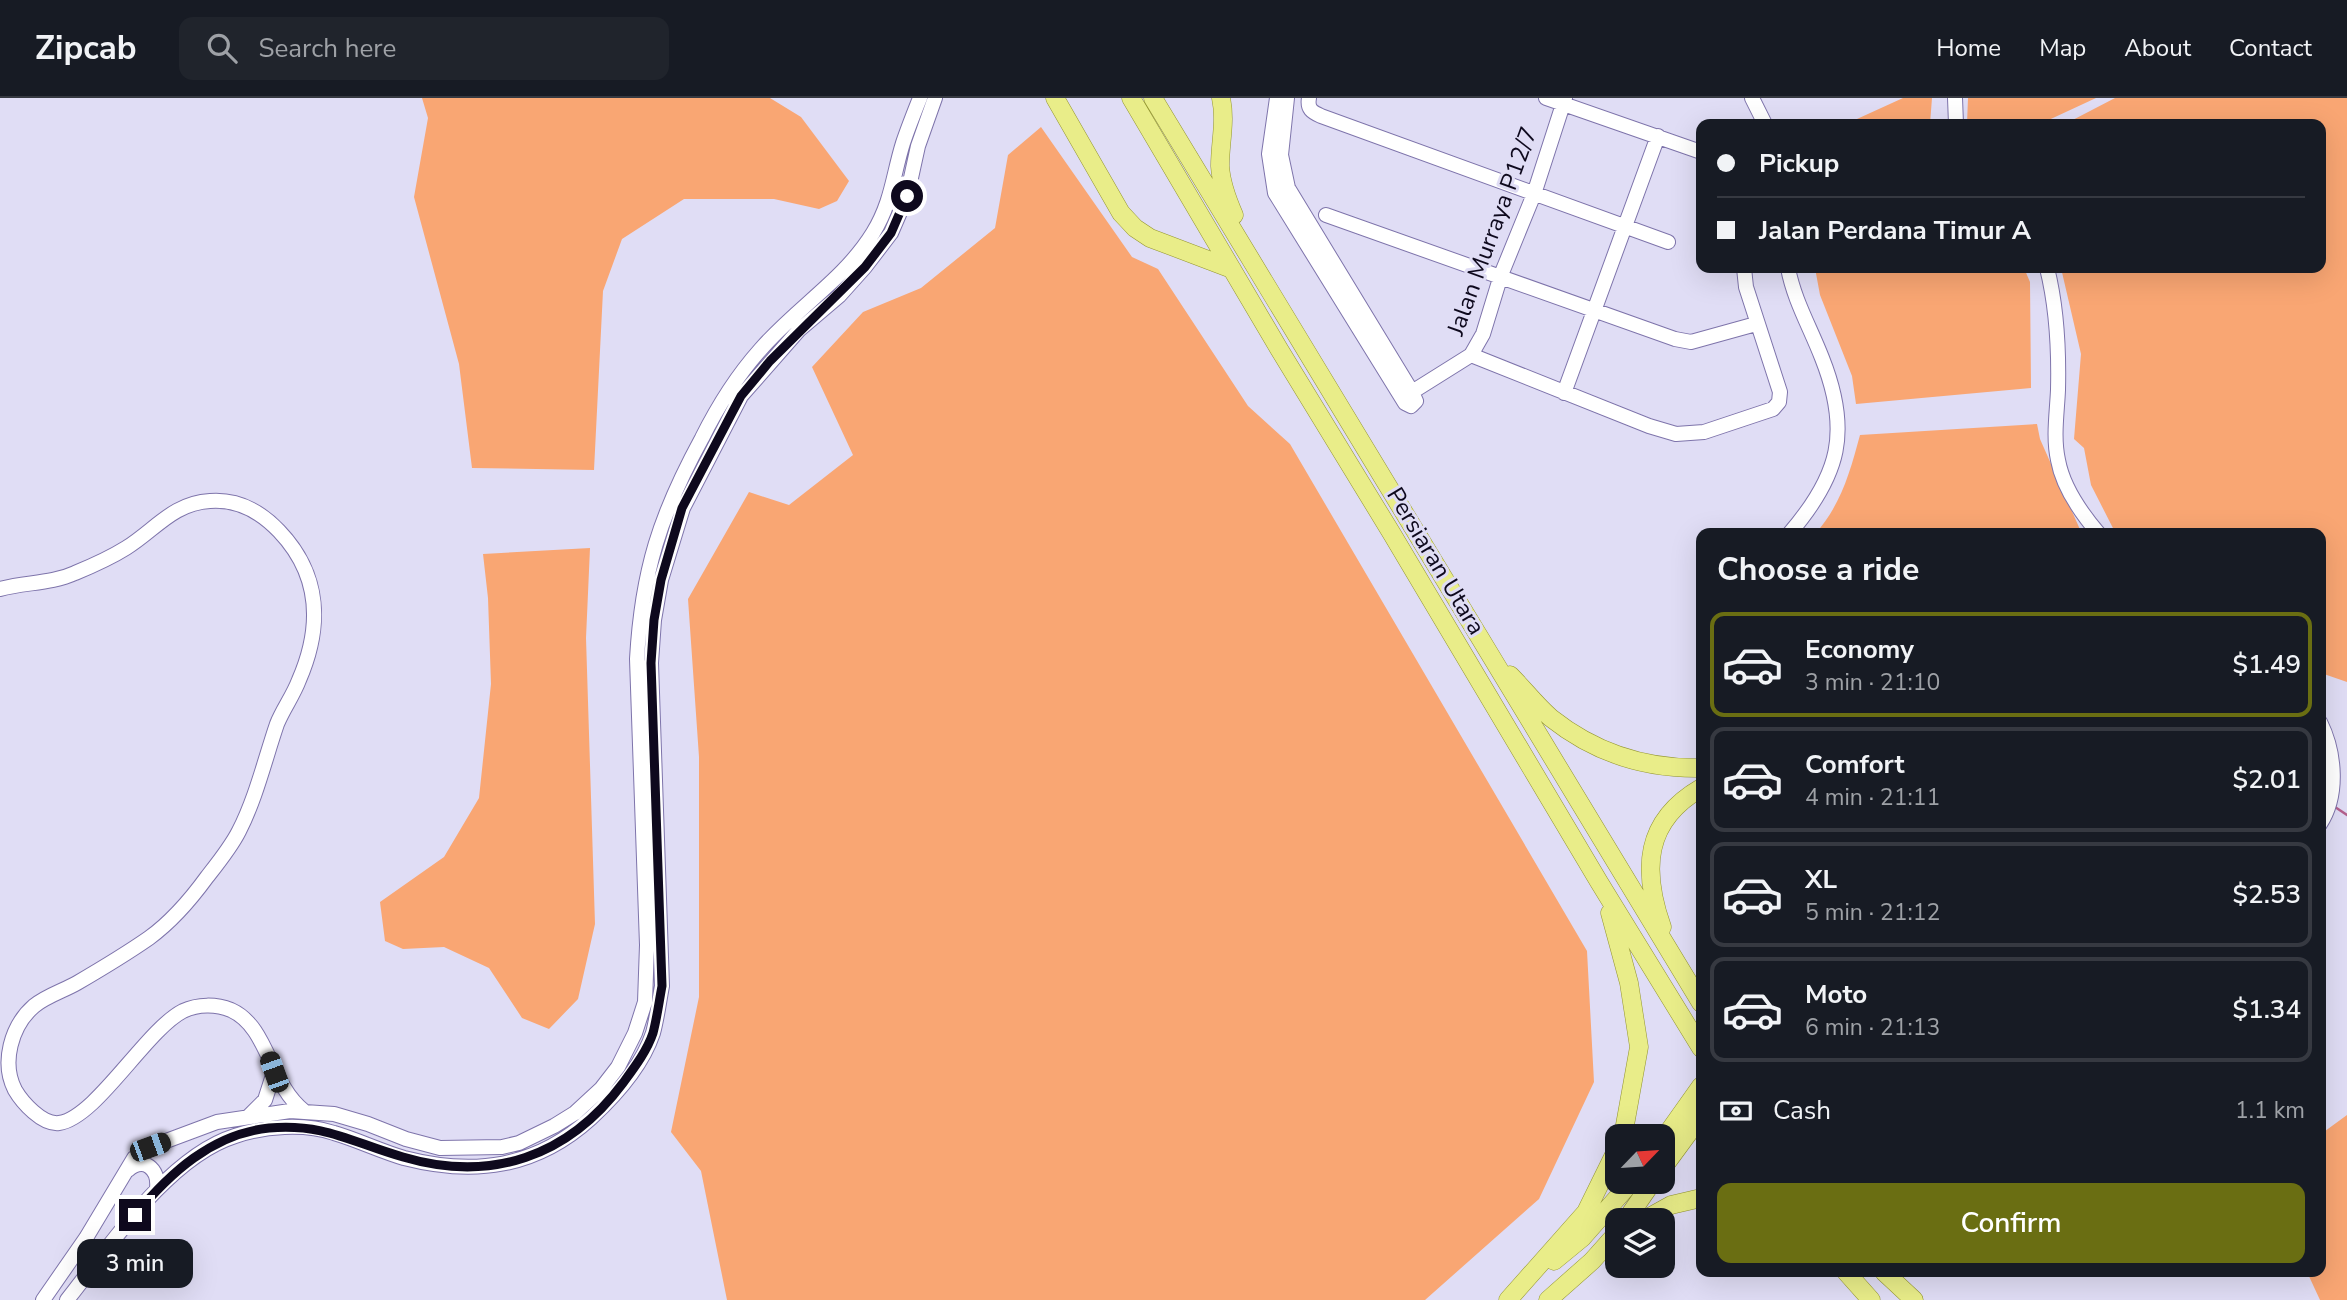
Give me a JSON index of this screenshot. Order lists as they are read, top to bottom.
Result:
{
  "streets": {
    "main road": ["Persiaran Utara"],
    "street": ["Jalan Murraya P12/7"]
  },
  "north": "top right",
  "page": {
    "header": "Zipcab",
    "search": "Search here",
    "nav": [
      "Home",
      "Map",
      "About",
      "Contact"
    ],
    "banner": ["Pickup", "Jalan Perdana Timur A"],
    "heading": "Choose a ride",
    "list": [
      {
        "name": "Economy",
        "note": "3 min · 21:10",
        "value": "$1.49"
      },
      {
        "name": "Comfort",
        "note": "4 min · 21:11",
        "value": "$2.01"
      },
      {
        "name": "XL",
        "note": "5 min · 21:12",
        "value": "$2.53"
      },
      {
        "name": "Moto",
        "note": "6 min · 21:13",
        "value": "$1.34"
      }
    ],
    "pay": ["Cash", "1.1 km"],
    "buttons": "Confirm",
    "bubble": "3 min"
  }
}
